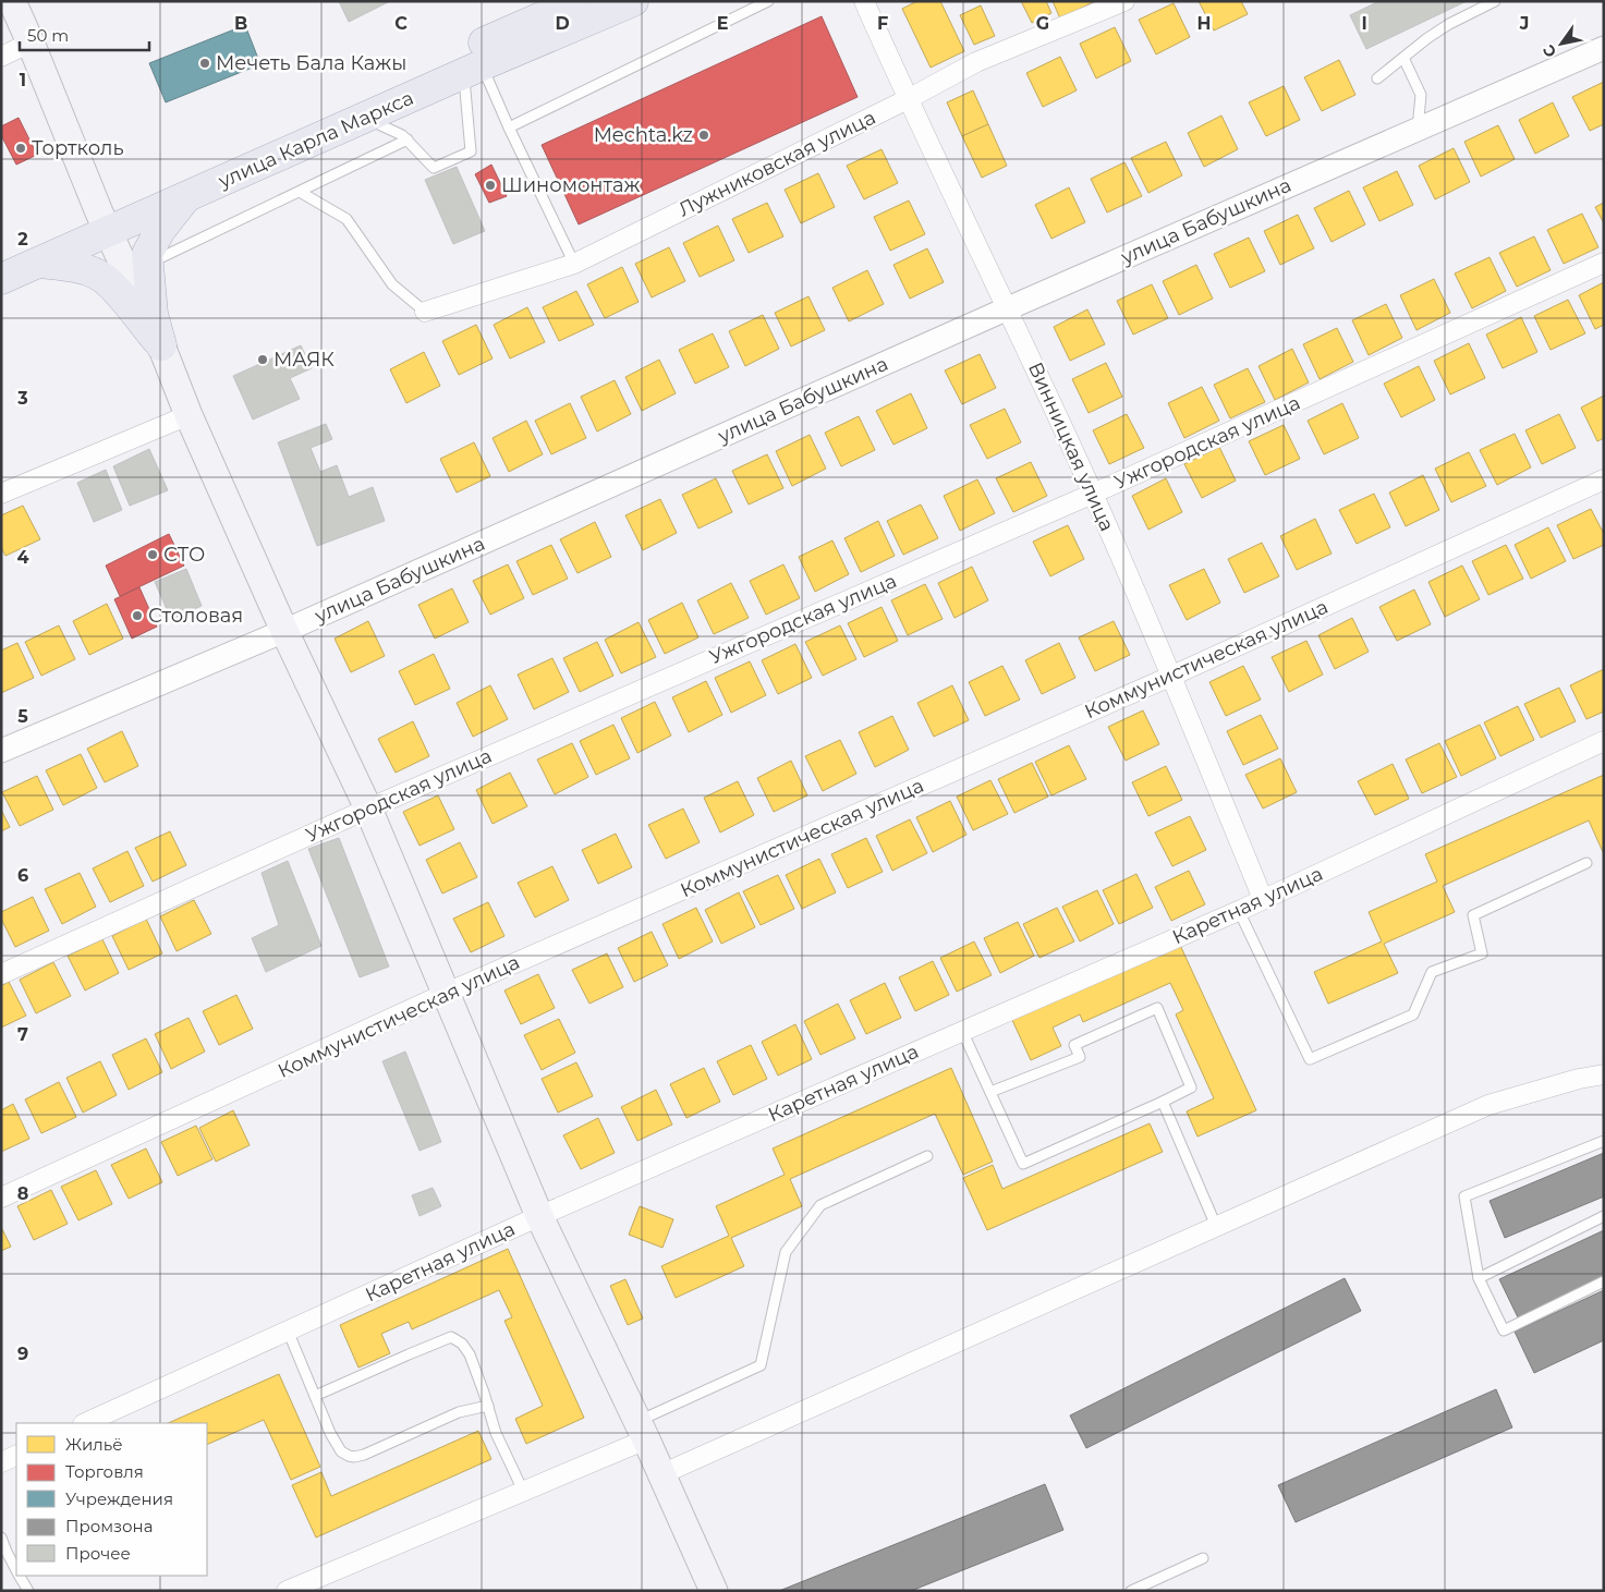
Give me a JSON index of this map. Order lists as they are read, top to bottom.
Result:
{
  "streets": {
    "main road": ["улица Карла Маркса"],
    "street": [
      "Лужниковская улица",
      "улица Бабушкина",
      "Ужгородская улица",
      "Винницкая улица",
      "Коммунистическая улица",
      "Каретная улица"
    ]
  },
  "crossings": [
    ["Лужниковская улица", "Винницкая улица"],
    ["улица Бабушкина", "Винницкая улица"],
    ["Ужгородская улица", "Винницкая улица"],
    ["Винницкая улица", "Коммунистическая улица"],
    ["Винницкая улица", "Каретная улица"]
  ],
  "places": [
    "Мечеть Бала Кажы",
    "Mechta.kz",
    "Тортколь",
    "Шиномонтаж",
    "МАЯК",
    "СТО",
    "Столовая"
  ],
  "legend": [
    "Жильё",
    "Торговля",
    "Учреждения",
    "Промзона",
    "Прочее"
  ],
  "scale_bar": "50 m",
  "north": "bottom left",
  "grid": {
    "columns": [
      "B",
      "C",
      "D",
      "E",
      "F",
      "G",
      "H",
      "I",
      "J"
    ],
    "rows": [
      "1",
      "2",
      "3",
      "4",
      "5",
      "6",
      "7",
      "8",
      "9"
    ]
  }
}
